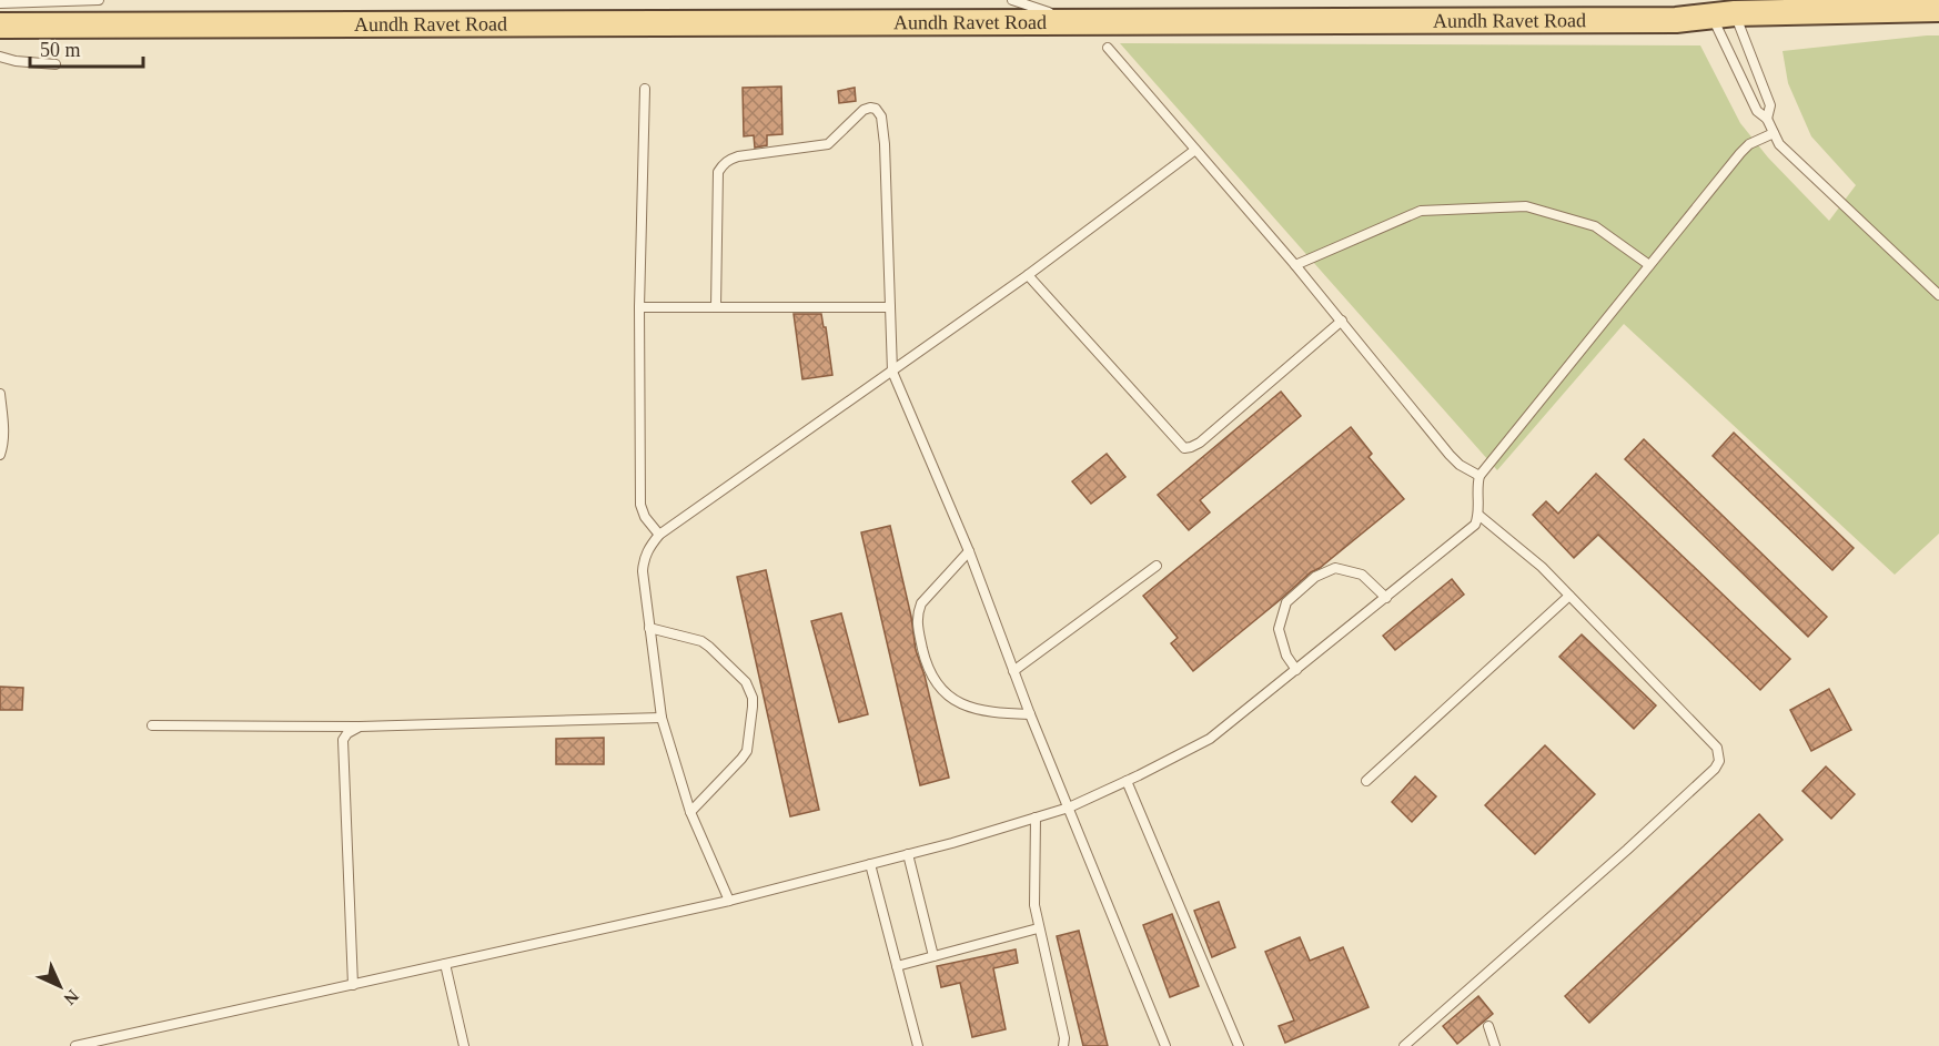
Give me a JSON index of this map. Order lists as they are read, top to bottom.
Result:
{
  "streets": {
    "main road": ["Aundh Ravet Road"]
  },
  "scale_bar": "50 m",
  "north": "bottom right"
}
